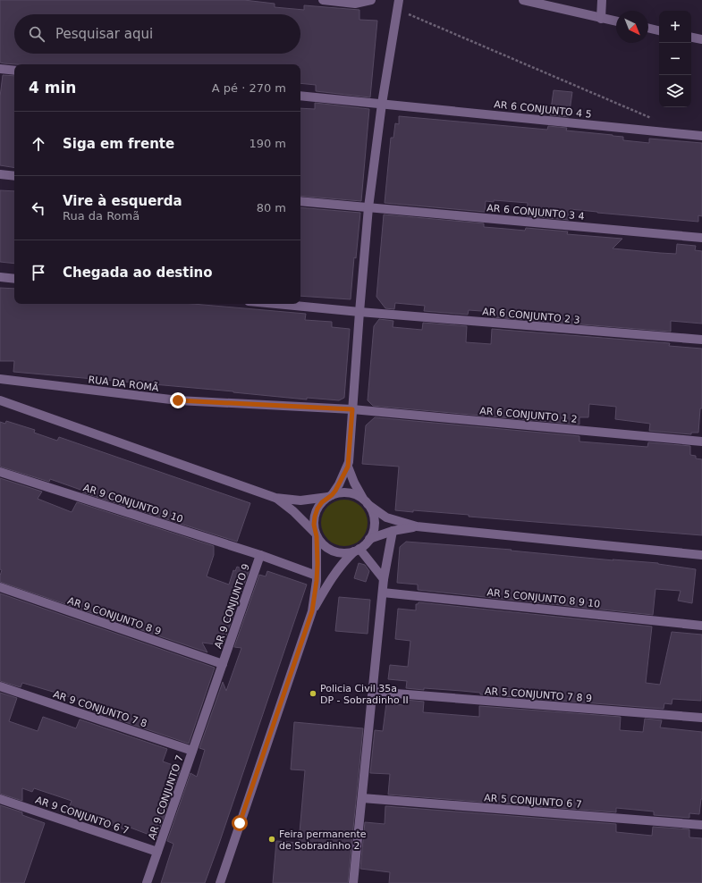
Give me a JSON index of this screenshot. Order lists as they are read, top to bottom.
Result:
{
  "streets": {
    "street": [
      "AR 6 CONJUNTO 4 5",
      "AR 6 CONJUNTO 3 4",
      "AR 6 CONJUNTO 2 3",
      "RUA DA ROMÃ",
      "AR 6 CONJUNTO 1 2",
      "AR 9 CONJUNTO 9 10",
      "AR 5 CONJUNTO 8 9 10",
      "AR 9 CONJUNTO 9",
      "AR 9 CONJUNTO 8 9",
      "AR 5 CONJUNTO 7 8 9",
      "AR 9 CONJUNTO 7 8",
      "AR 9 CONJUNTO 7",
      "AR 5 CONJUNTO 6 7",
      "AR 9 CONJUNTO 6 7"
    ]
  },
  "crossings": [
    ["RUA DA ROMÃ", "AR 6 CONJUNTO 1 2"],
    ["AR 9 CONJUNTO 9 10", "AR 9 CONJUNTO 9"],
    ["AR 9 CONJUNTO 9", "AR 9 CONJUNTO 8 9"],
    ["AR 9 CONJUNTO 9", "AR 9 CONJUNTO 7 8"],
    ["AR 9 CONJUNTO 9", "AR 9 CONJUNTO 7"],
    ["AR 9 CONJUNTO 7 8", "AR 9 CONJUNTO 7"],
    ["AR 9 CONJUNTO 7", "AR 9 CONJUNTO 6 7"]
  ],
  "places": ["Policia Civil 35a DP - Sobradinho II", "Feira permanente de Sobradinho 2"],
  "north": "bottom right",
  "page": {
    "map_buttons": ["+", "−"],
    "search": "Pesquisar aqui",
    "heading": ["4 min", "A pé · 270 m"],
    "list": [
      ["Siga em frente", "190 m"],
      ["Vire à esquerda", "Rua da Romã", "80 m"],
      "Chegada ao destino"
    ]
  }
}
